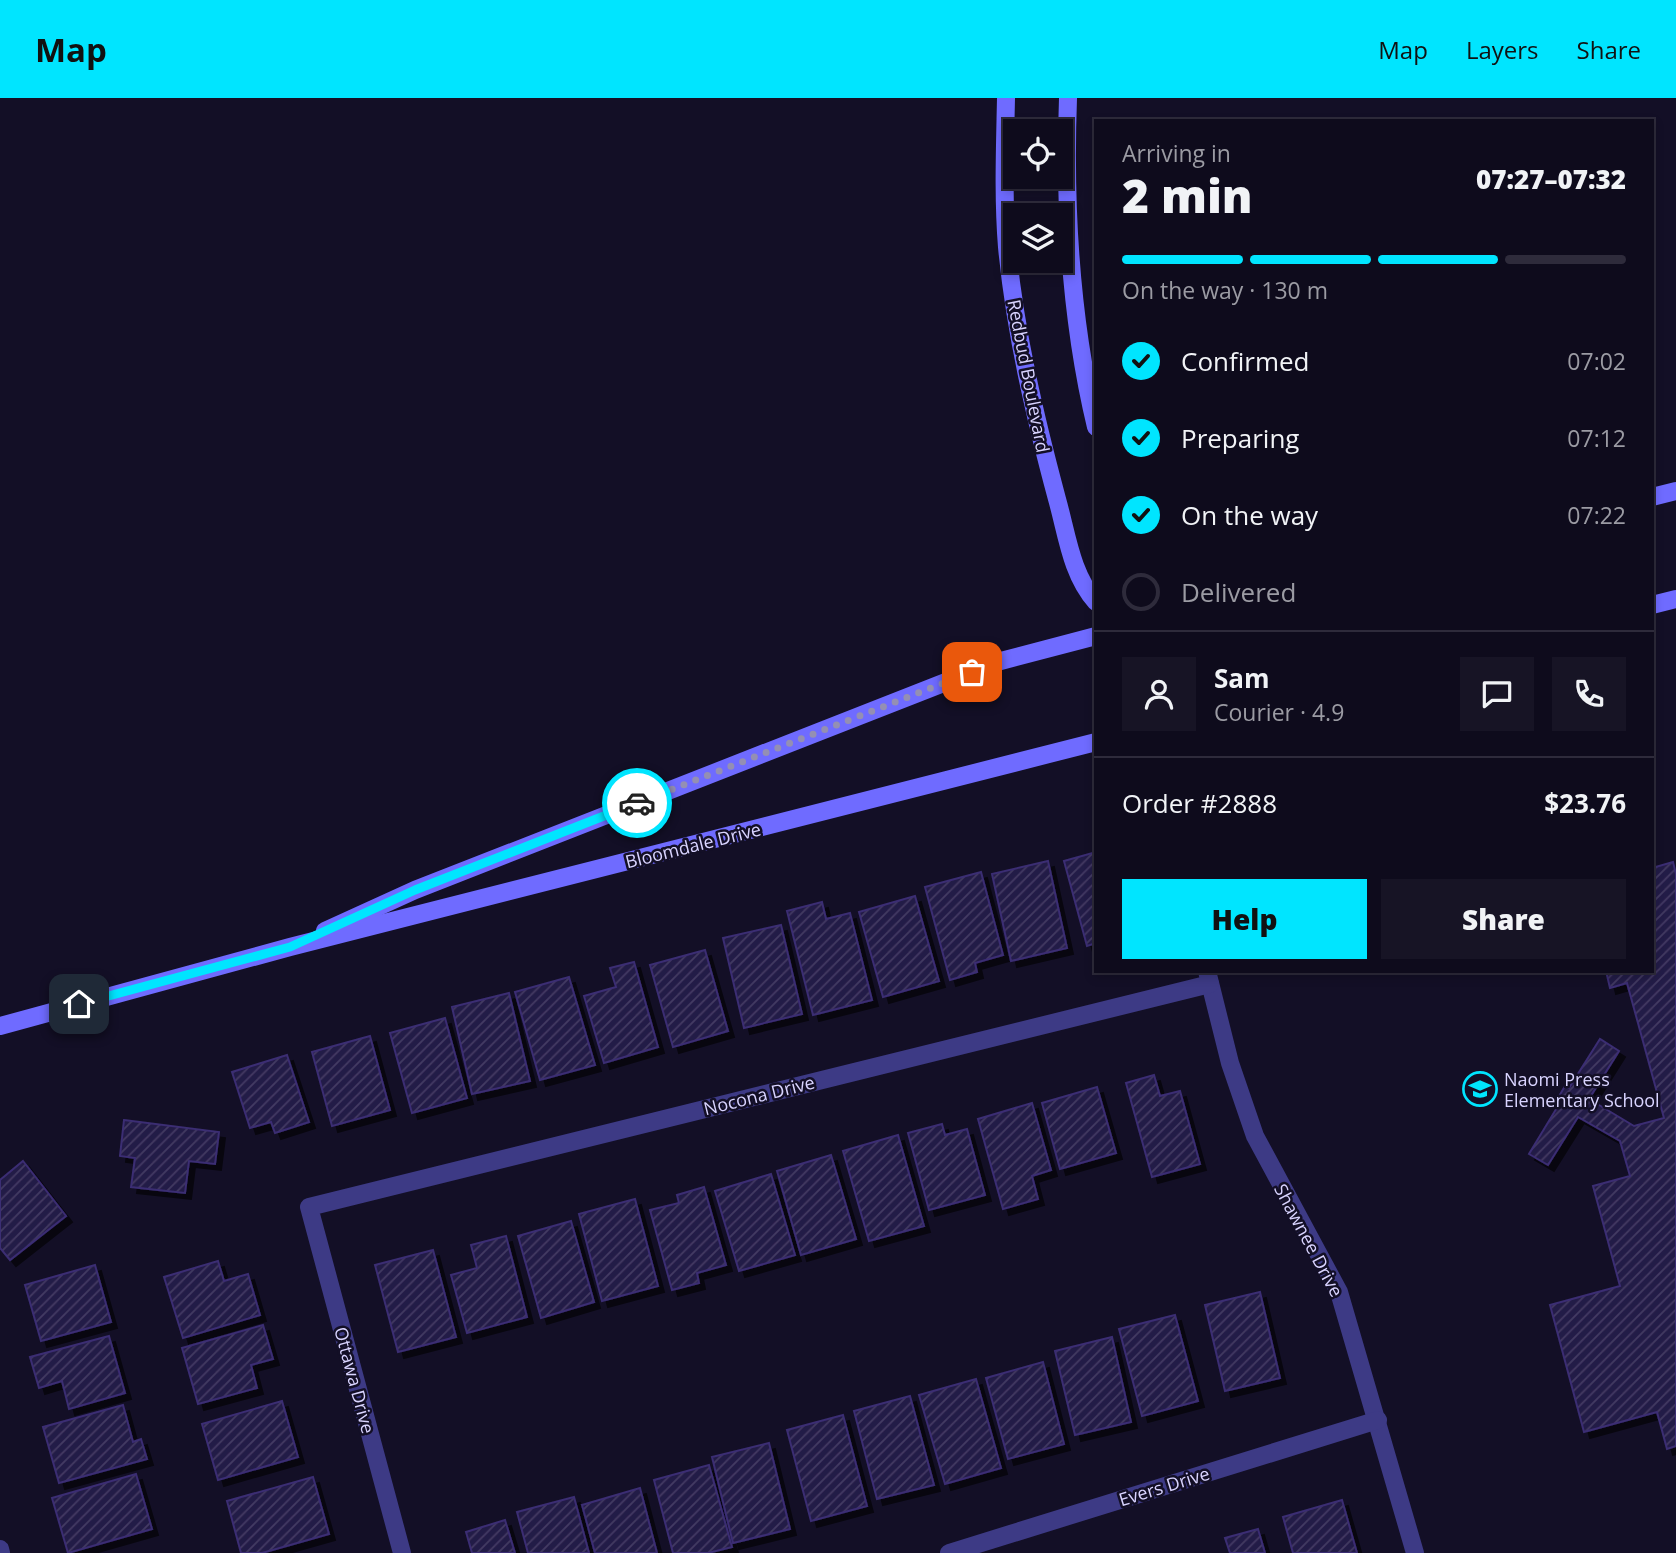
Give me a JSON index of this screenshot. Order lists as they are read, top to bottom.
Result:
{
  "streets": {
    "street": [
      "Redbud Boulevard",
      "Bloomdale Drive",
      "Nocona Drive",
      "Shawnee Drive",
      "Ottawa Drive",
      "Evers Drive"
    ]
  },
  "crossings": [
    ["Nocona Drive", "Shawnee Drive"],
    ["Nocona Drive", "Ottawa Drive"],
    ["Shawnee Drive", "Evers Drive"]
  ],
  "places": {
    "school or university": ["Naomi Press Elementary School"]
  },
  "page": {
    "header": "Map",
    "nav": ["Map", "Layers", "Share"],
    "heading": ["2 min", "Arriving in", "07:27–07:32"],
    "panel": [
      "Sam",
      "Courier · 4.9",
      "Order #2888",
      "$23.76"
    ],
    "bar": "On the way · 130 m",
    "list": [
      ["Confirmed", "07:02"],
      ["Preparing", "07:12"],
      ["On the way", "07:22"],
      "Delivered"
    ],
    "buttons": ["Help", "Share"]
  }
}
